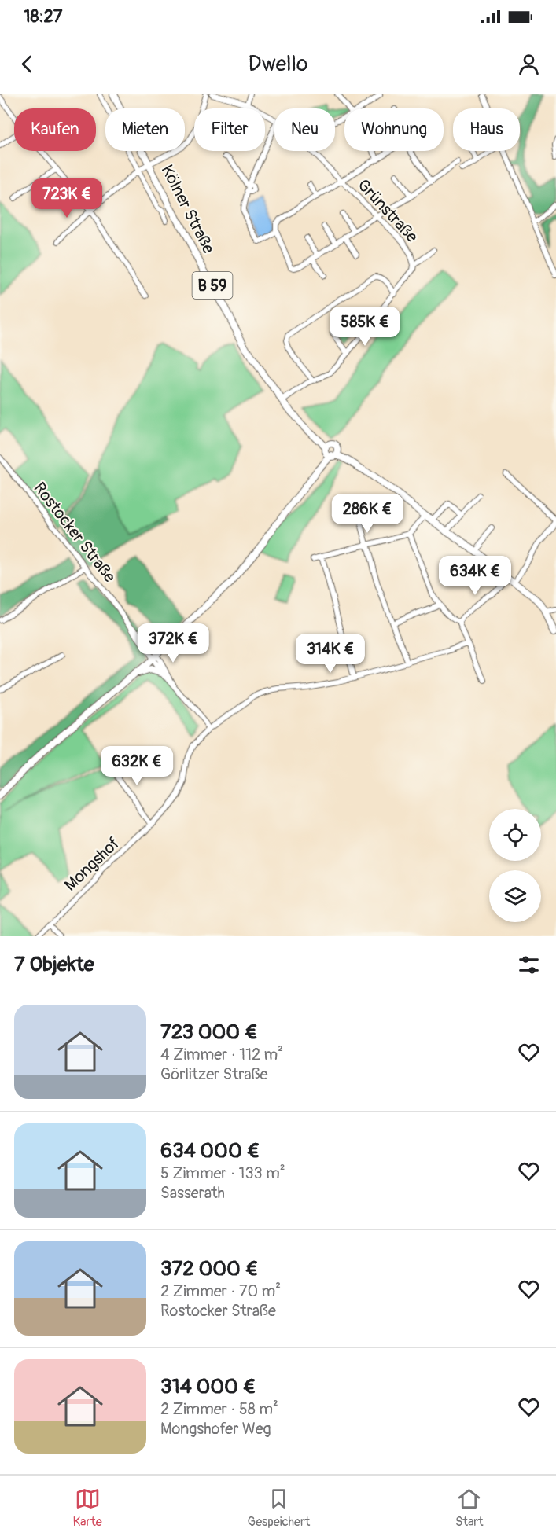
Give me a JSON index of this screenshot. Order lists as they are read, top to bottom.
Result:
{
  "streets": {
    "main road": ["Kölner Straße", "B 59"],
    "street": ["Grünstraße", "Rostocker Straße", "Mongshof"]
  },
  "crossings": [
    ["Kölner Straße", "Grünstraße"]
  ],
  "page": {
    "status": "18:27",
    "header": "Dwello",
    "chip": [
      "Kaufen",
      "Mieten",
      "Filter",
      "Neu",
      "Wohnung",
      "Haus"
    ],
    "price": [
      "723K €",
      "585K €",
      "286K €",
      "634K €",
      "372K €",
      "314K €",
      "632K €"
    ],
    "heading": "7 Objekte",
    "list": [
      {
        "name": "723 000 €",
        "note": "4 Zimmer · 112 m² · Görlitzer Straße"
      },
      {
        "name": "634 000 €",
        "note": "5 Zimmer · 133 m² · Sasserath"
      },
      {
        "name": "372 000 €",
        "note": "2 Zimmer · 70 m² · Rostocker Straße"
      },
      {
        "name": "314 000 €",
        "note": "2 Zimmer · 58 m² · Mongshofer Weg"
      }
    ],
    "tabs": ["Karte", "Gespeichert", "Start"]
  }
}
